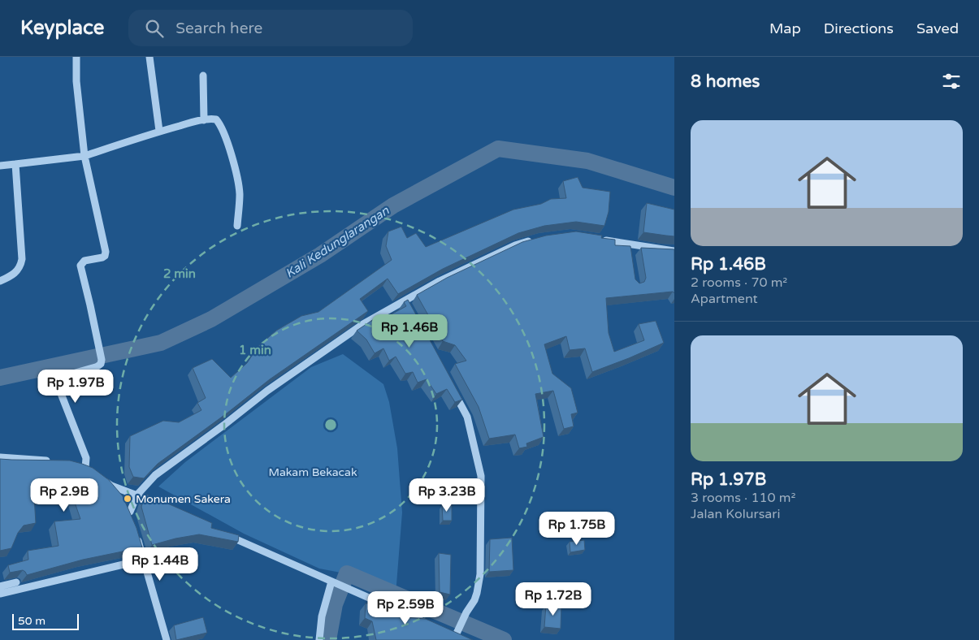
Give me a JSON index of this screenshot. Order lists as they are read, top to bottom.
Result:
{
  "water": ["Kali Kedunglarangan"],
  "parks": ["Makam Bekacak"],
  "places": ["Monumen Sakera"],
  "scale_bar": "50 m",
  "page": {
    "header": "Keyplace",
    "search": "Search here",
    "nav": ["Map", "Directions", "Saved"],
    "heading": "8 homes",
    "list": [
      {
        "name": "Rp 1.46B",
        "note": "2 rooms · 70 m² · Apartment"
      },
      {
        "name": "Rp 1.97B",
        "note": "3 rooms · 110 m² · Jalan Kolursari"
      }
    ],
    "price": [
      "Rp 1.46B",
      "Rp 1.97B",
      "Rp 2.9B",
      "Rp 3.23B",
      "Rp 1.75B",
      "Rp 1.44B",
      "Rp 1.72B",
      "Rp 2.59B"
    ],
    "scale": "50 m"
  },
  "rings": ["2 min", "1 min"]
}
